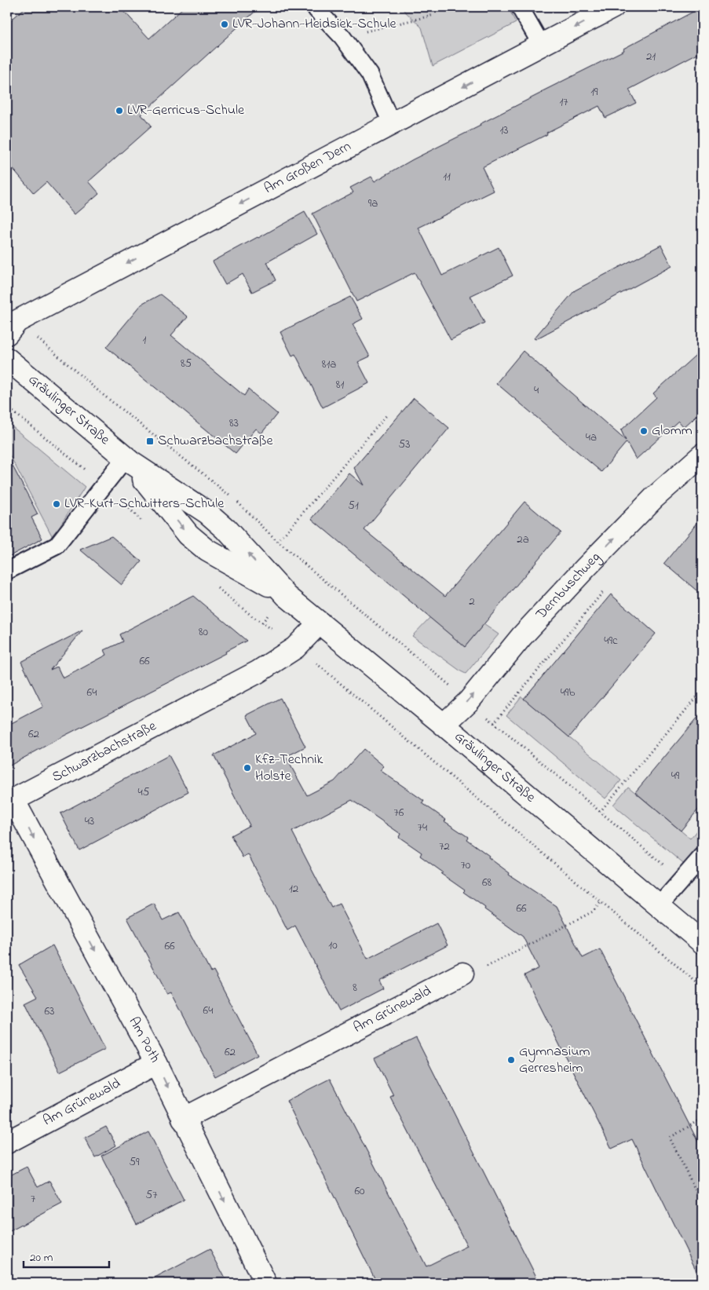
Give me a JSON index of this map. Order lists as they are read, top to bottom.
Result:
{
  "streets": {
    "street": [
      "Am Großen Dern",
      "Gräulinger Straße",
      "Dernbuschweg",
      "Schwarzbachstraße",
      "Am Grünewald",
      "Am Poth"
    ]
  },
  "crossings": [
    ["Gräulinger Straße", "Dernbuschweg"],
    ["Gräulinger Straße", "Schwarzbachstraße"],
    ["Schwarzbachstraße", "Am Poth"],
    ["Am Grünewald", "Am Poth"]
  ],
  "one_way": ["Am Großen Dern", "Dernbuschweg", "Am Poth"],
  "places": {
    "other": [
      "LVR-Johann-Heidsiek-Schule",
      "LVR-Gerricus-Schule",
      "Glomm",
      "LVR-Kurt-Schwitters-Schule",
      "Kfz-Technik Holste",
      "Gymnasium Gerresheim"
    ],
    "transit": ["Schwarzbachstraße"]
  },
  "house_numbers": [
    "21",
    "19",
    "17",
    "13",
    "11",
    "9a",
    "1",
    "85",
    "81a",
    "81",
    "4",
    "83",
    "4a",
    "53",
    "51",
    "2a",
    "2",
    "80",
    "49c",
    "66",
    "64",
    "49b",
    "62",
    "49",
    "45",
    "76",
    "43",
    "74",
    "72",
    "70",
    "68",
    "12",
    "66",
    "10",
    "66",
    "8",
    "64",
    "63",
    "62",
    "59",
    "60",
    "57",
    "7"
  ],
  "scale_bar": "20 m"
}
